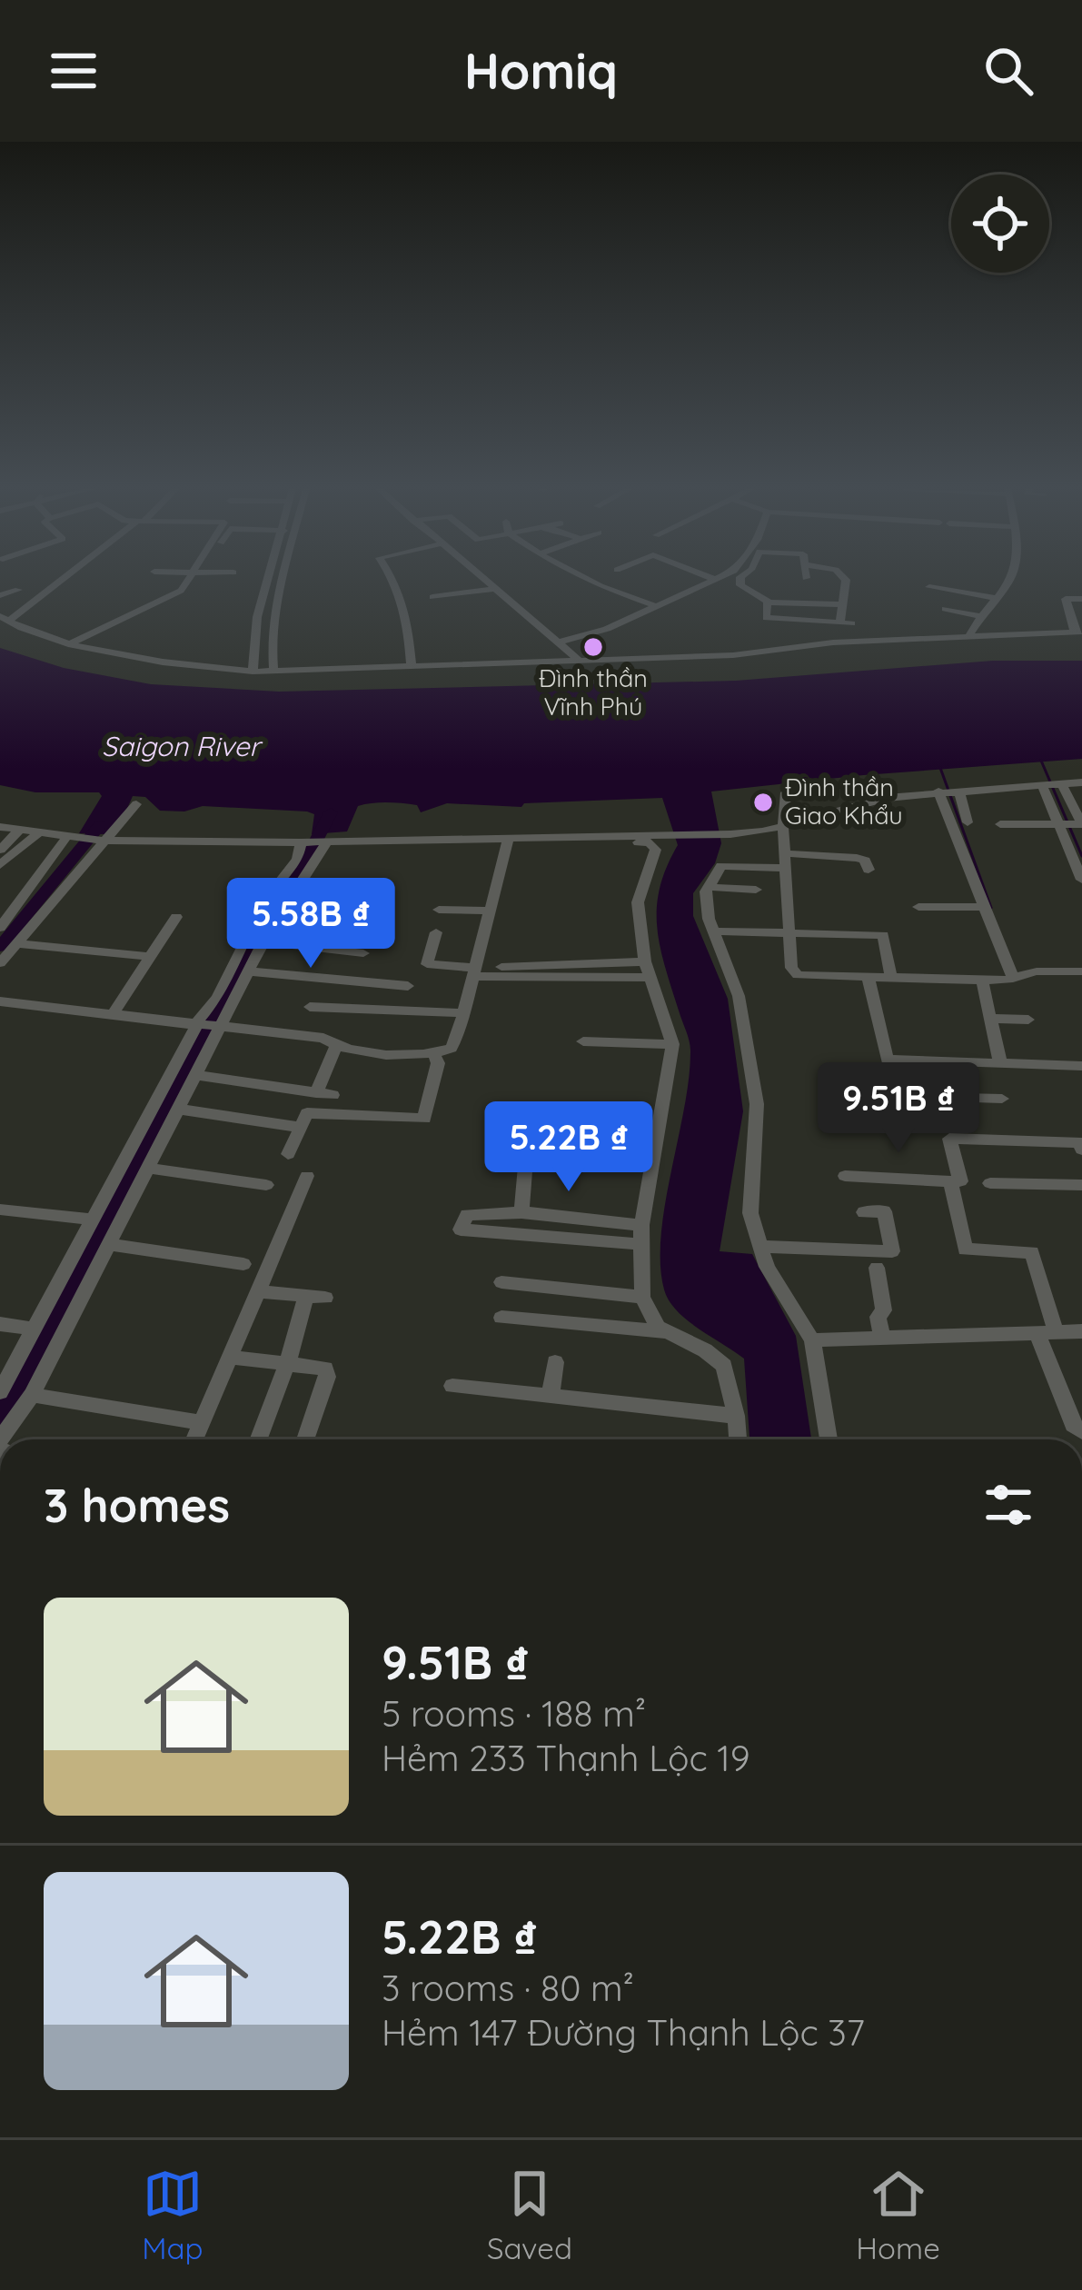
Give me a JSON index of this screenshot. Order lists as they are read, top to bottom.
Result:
{
  "water": ["Saigon River"],
  "places": ["Đình thần Vĩnh Phú", "Đình thần Giao Khẩu"],
  "page": {
    "header": "Homiq",
    "price": ["5.58B ₫", "9.51B ₫", "5.22B ₫"],
    "heading": "3 homes",
    "list": [
      {
        "name": "9.51B ₫",
        "note": "5 rooms · 188 m² · Hẻm 233 Thạnh Lộc 19"
      },
      {
        "name": "5.22B ₫",
        "note": "3 rooms · 80 m² · Hẻm 147 Đường Thạnh Lộc 37"
      }
    ],
    "tabs": ["Map", "Saved", "Home"]
  }
}
